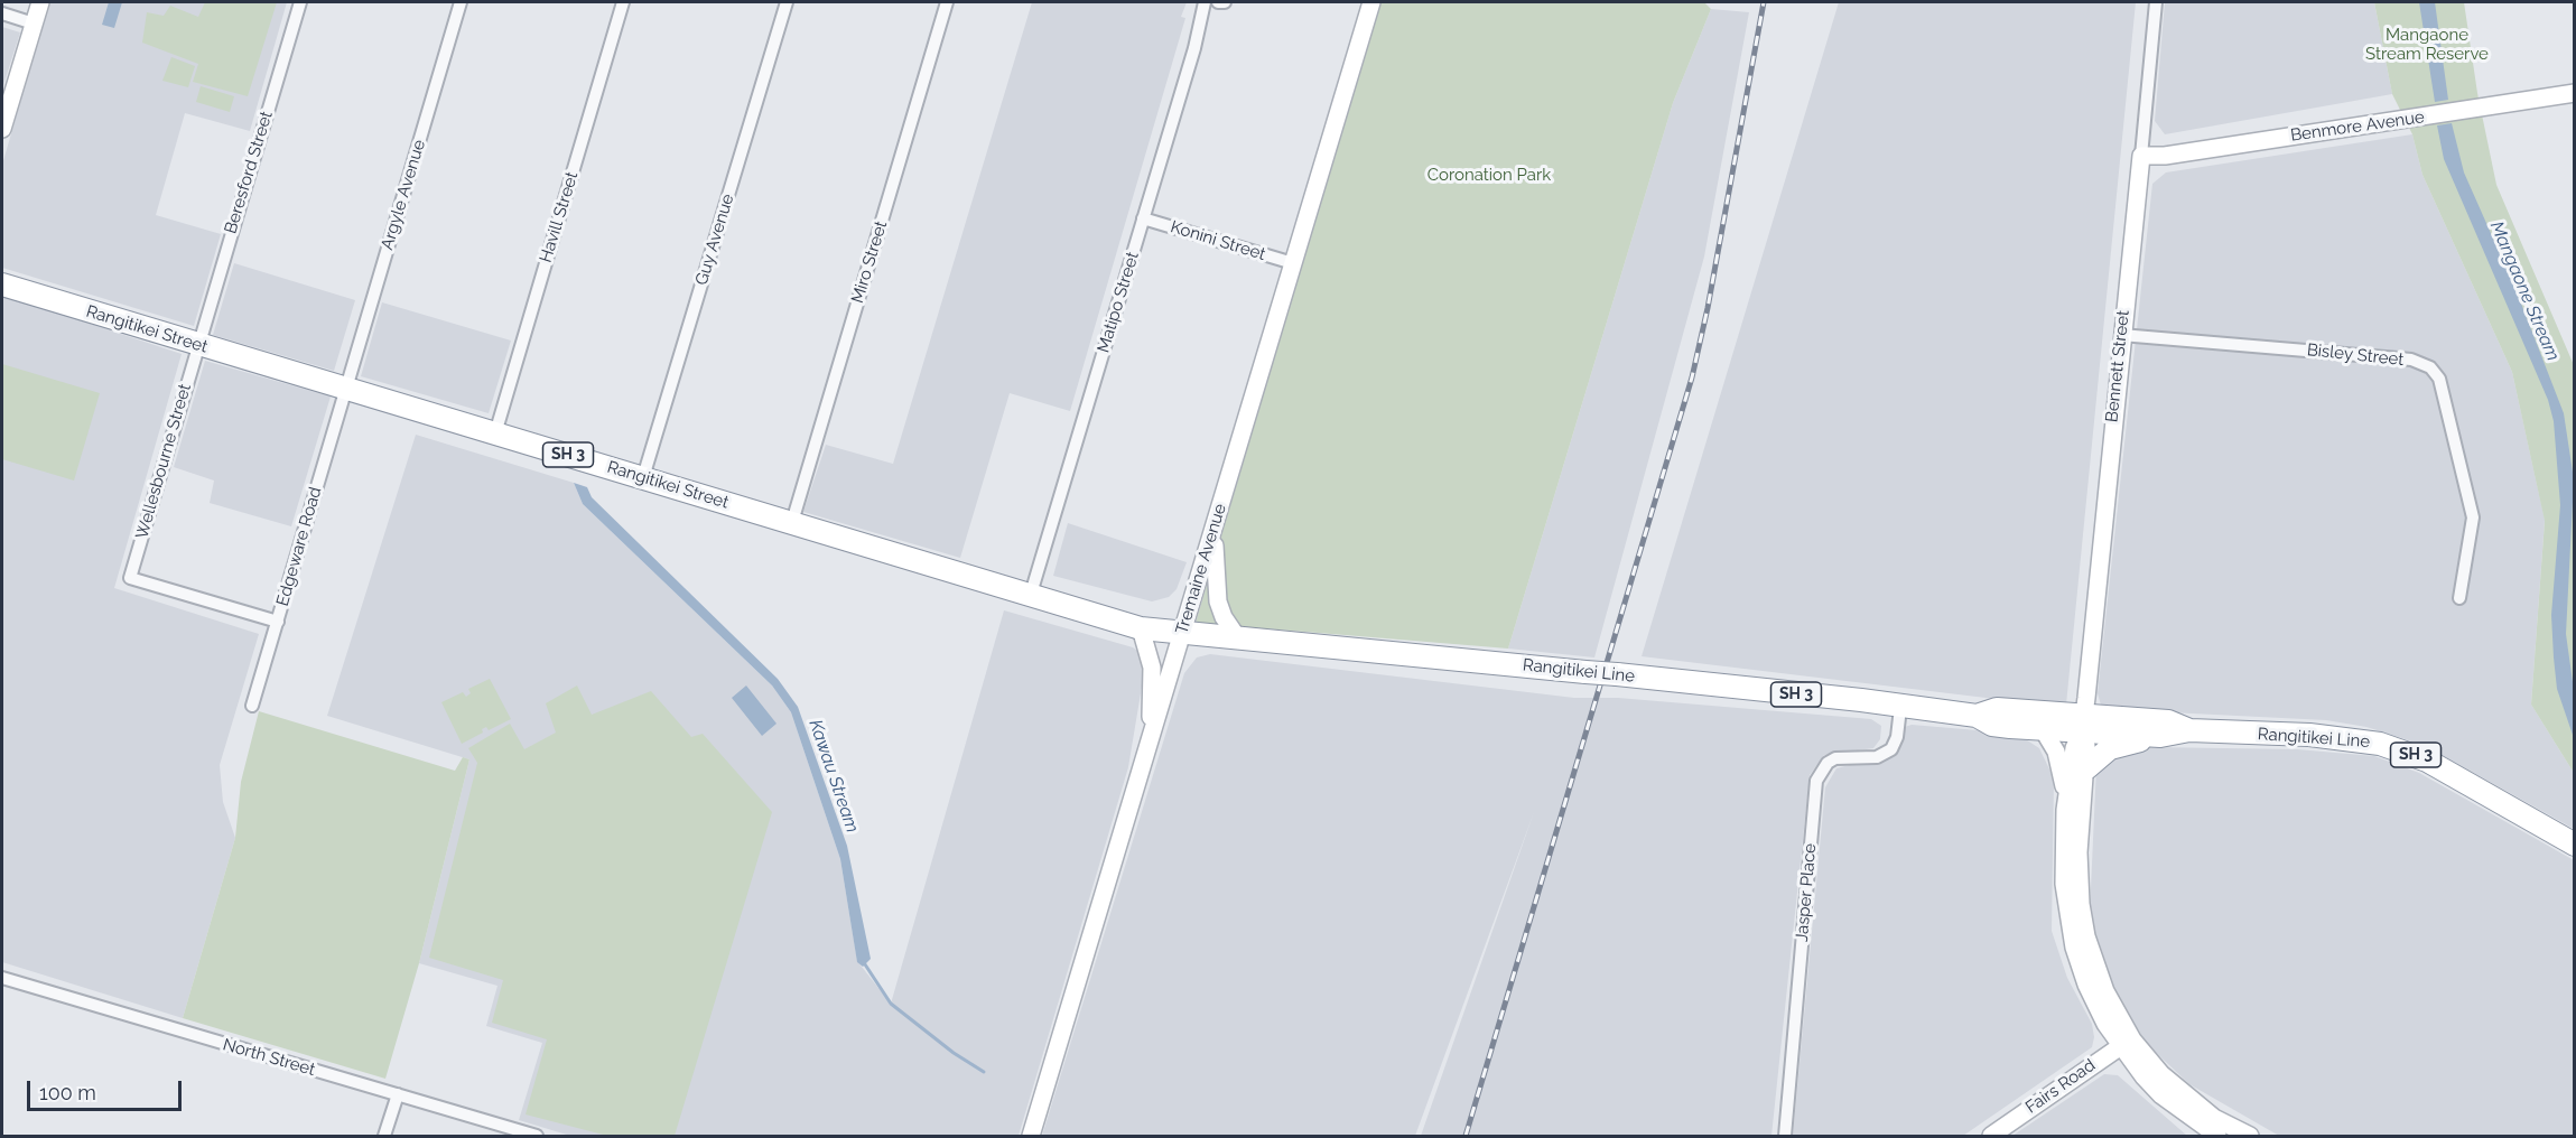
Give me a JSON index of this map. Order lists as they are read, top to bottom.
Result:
{
  "streets": {
    "highway": ["Rangitikei Street", "SH 3", "Rangitikei Line"],
    "main road": [
      "Benmore Avenue",
      "Bennett Street",
      "Tremaine Avenue",
      "Fairs Road"
    ],
    "street": [
      "Beresford Street",
      "Argyle Avenue",
      "Havill Street",
      "Guy Avenue",
      "Konini Street",
      "Miro Street",
      "Matipo Street",
      "Bisley Street",
      "Wellesbourne Street",
      "Edgeware Road",
      "Jasper Place",
      "North Street"
    ]
  },
  "crossings": [
    ["Benmore Avenue", "Bennett Street"],
    ["Beresford Street", "Rangitikei Street"],
    ["Beresford Street", "Wellesbourne Street"],
    ["Argyle Avenue", "Rangitikei Street"],
    ["Argyle Avenue", "Edgeware Road"],
    ["Havill Street", "Rangitikei Street"],
    ["Guy Avenue", "Rangitikei Street"],
    ["Konini Street", "Matipo Street"],
    ["Konini Street", "Tremaine Avenue"],
    ["Miro Street", "Rangitikei Street"],
    ["Matipo Street", "Rangitikei Street"],
    ["Rangitikei Street", "Wellesbourne Street"],
    ["Rangitikei Street", "Edgeware Road"],
    ["Rangitikei Street", "Tremaine Avenue"],
    ["Rangitikei Street", "Rangitikei Line"],
    ["Bisley Street", "Bennett Street"],
    ["Bennett Street", "Rangitikei Line"],
    ["Wellesbourne Street", "Edgeware Road"],
    ["Tremaine Avenue", "Rangitikei Line"],
    ["Rangitikei Line", "Jasper Place"]
  ],
  "water": ["Mangaone Stream", "Kawau Stream"],
  "parks": ["Mangaone Stream Reserve", "Coronation Park"],
  "scale_bar": "100 m"
}
